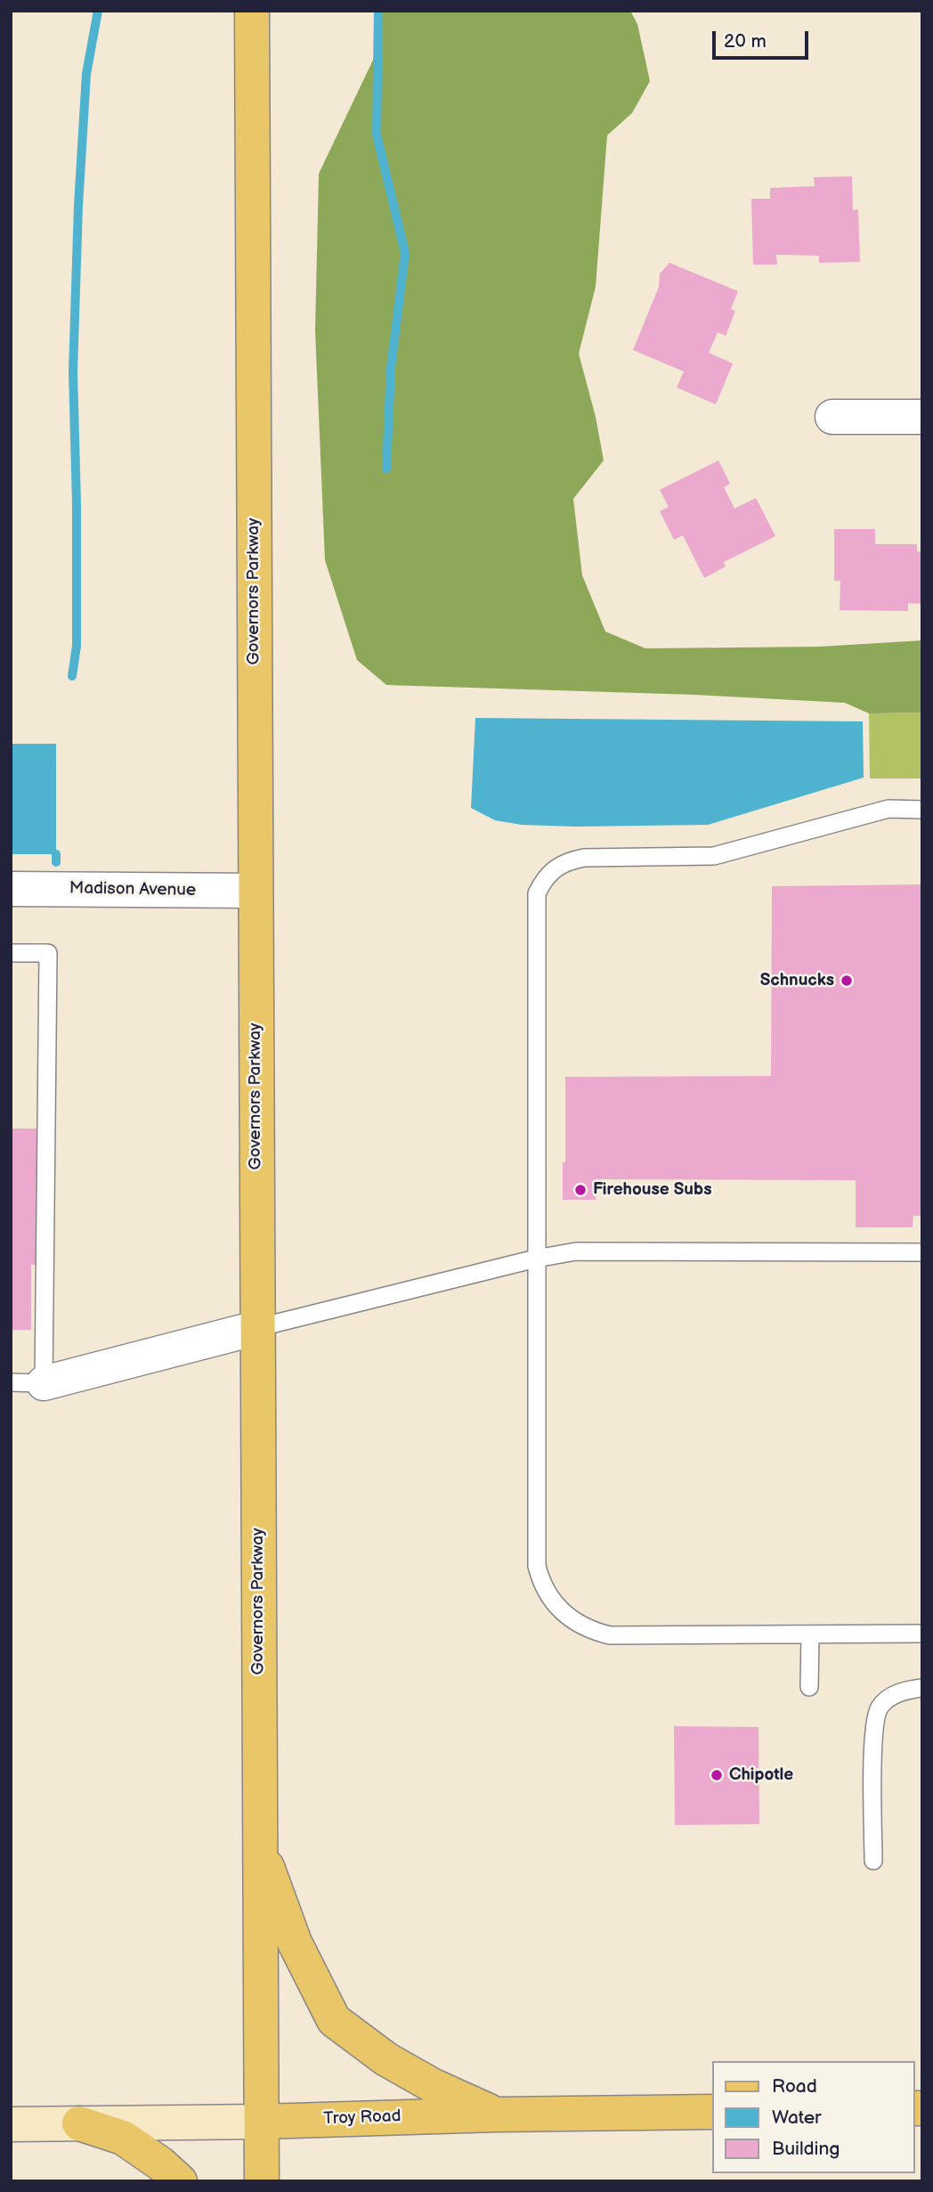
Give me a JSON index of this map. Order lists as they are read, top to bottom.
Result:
{
  "streets": {
    "main road": ["Governors Parkway", "Troy Road"],
    "street": ["Madison Avenue"]
  },
  "crossings": [
    ["Governors Parkway", "Madison Avenue"],
    ["Governors Parkway", "Troy Road"]
  ],
  "places": ["Schnucks", "Firehouse Subs", "Chipotle"],
  "legend": ["Road", "Water", "Building"],
  "scale_bar": "20 m"
}
